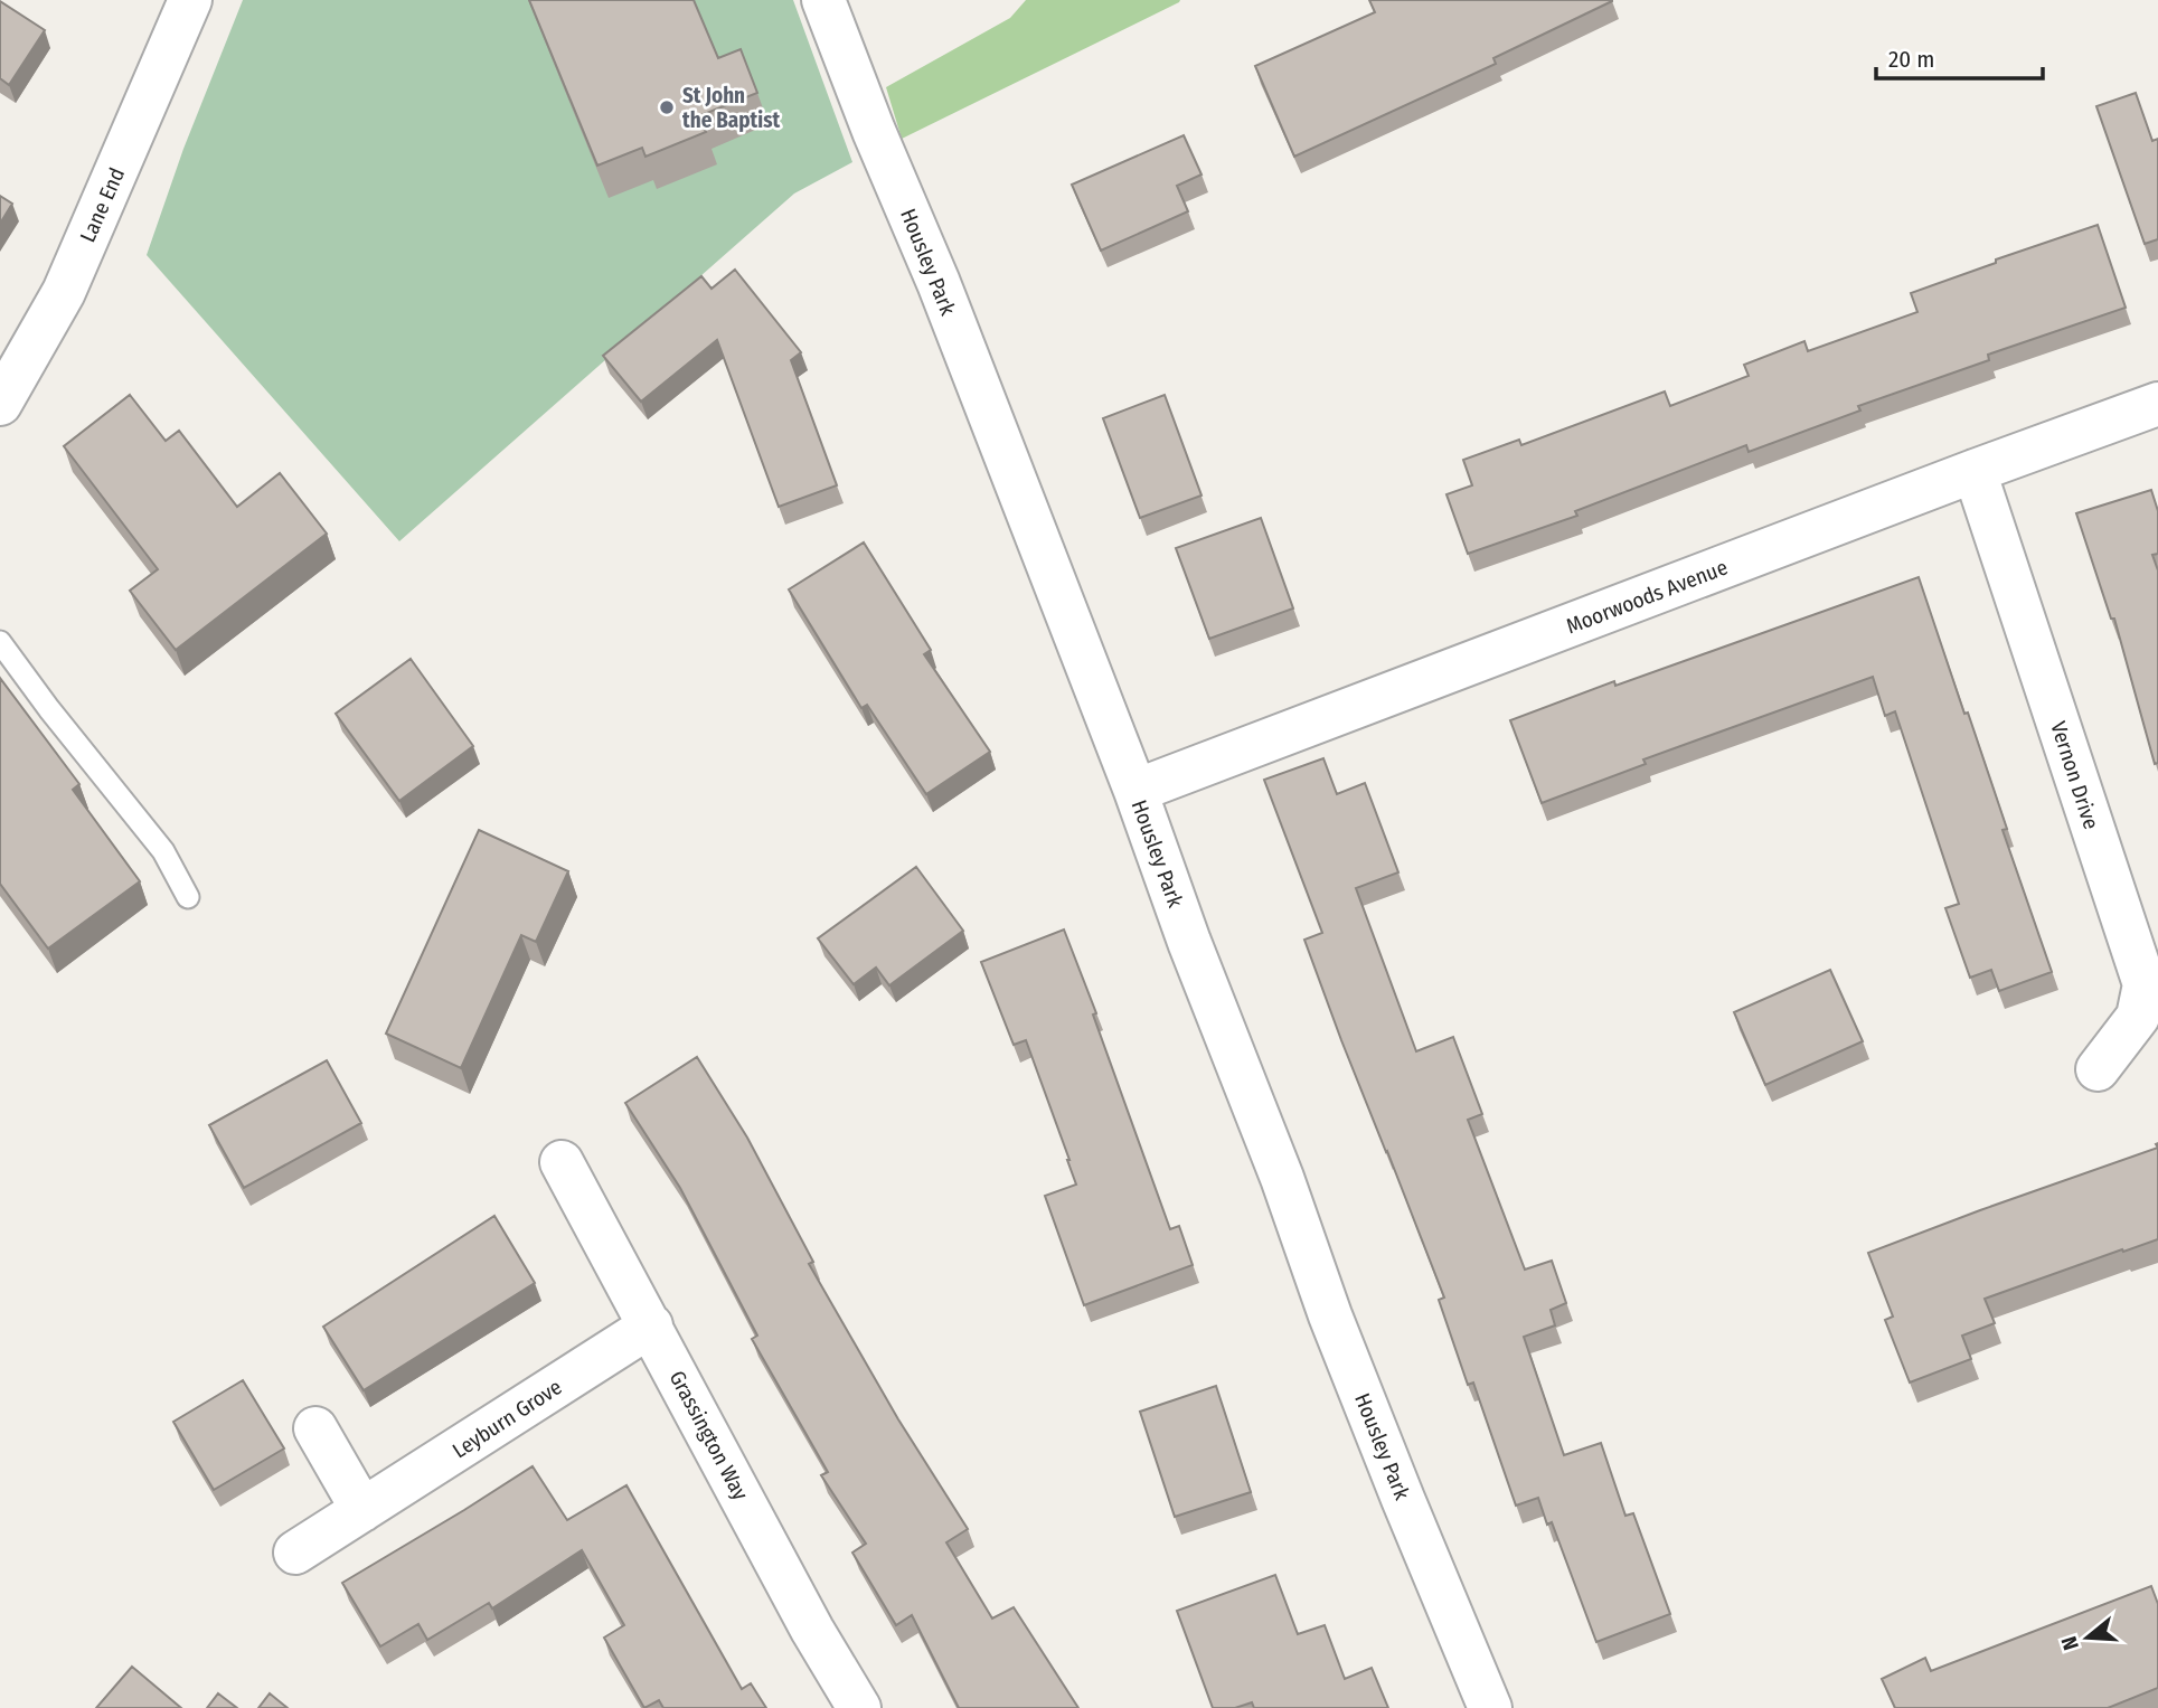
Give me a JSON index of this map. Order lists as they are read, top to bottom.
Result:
{
  "streets": {
    "street": [
      "Lane End",
      "Housley Park",
      "Moorwoods Avenue",
      "Vernon Drive",
      "Leyburn Grove",
      "Grassington Way"
    ]
  },
  "crossings": [
    ["Housley Park", "Moorwoods Avenue"],
    ["Moorwoods Avenue", "Vernon Drive"],
    ["Leyburn Grove", "Grassington Way"]
  ],
  "places": ["St John the Baptist"],
  "scale_bar": "20 m",
  "north": "left"
}
